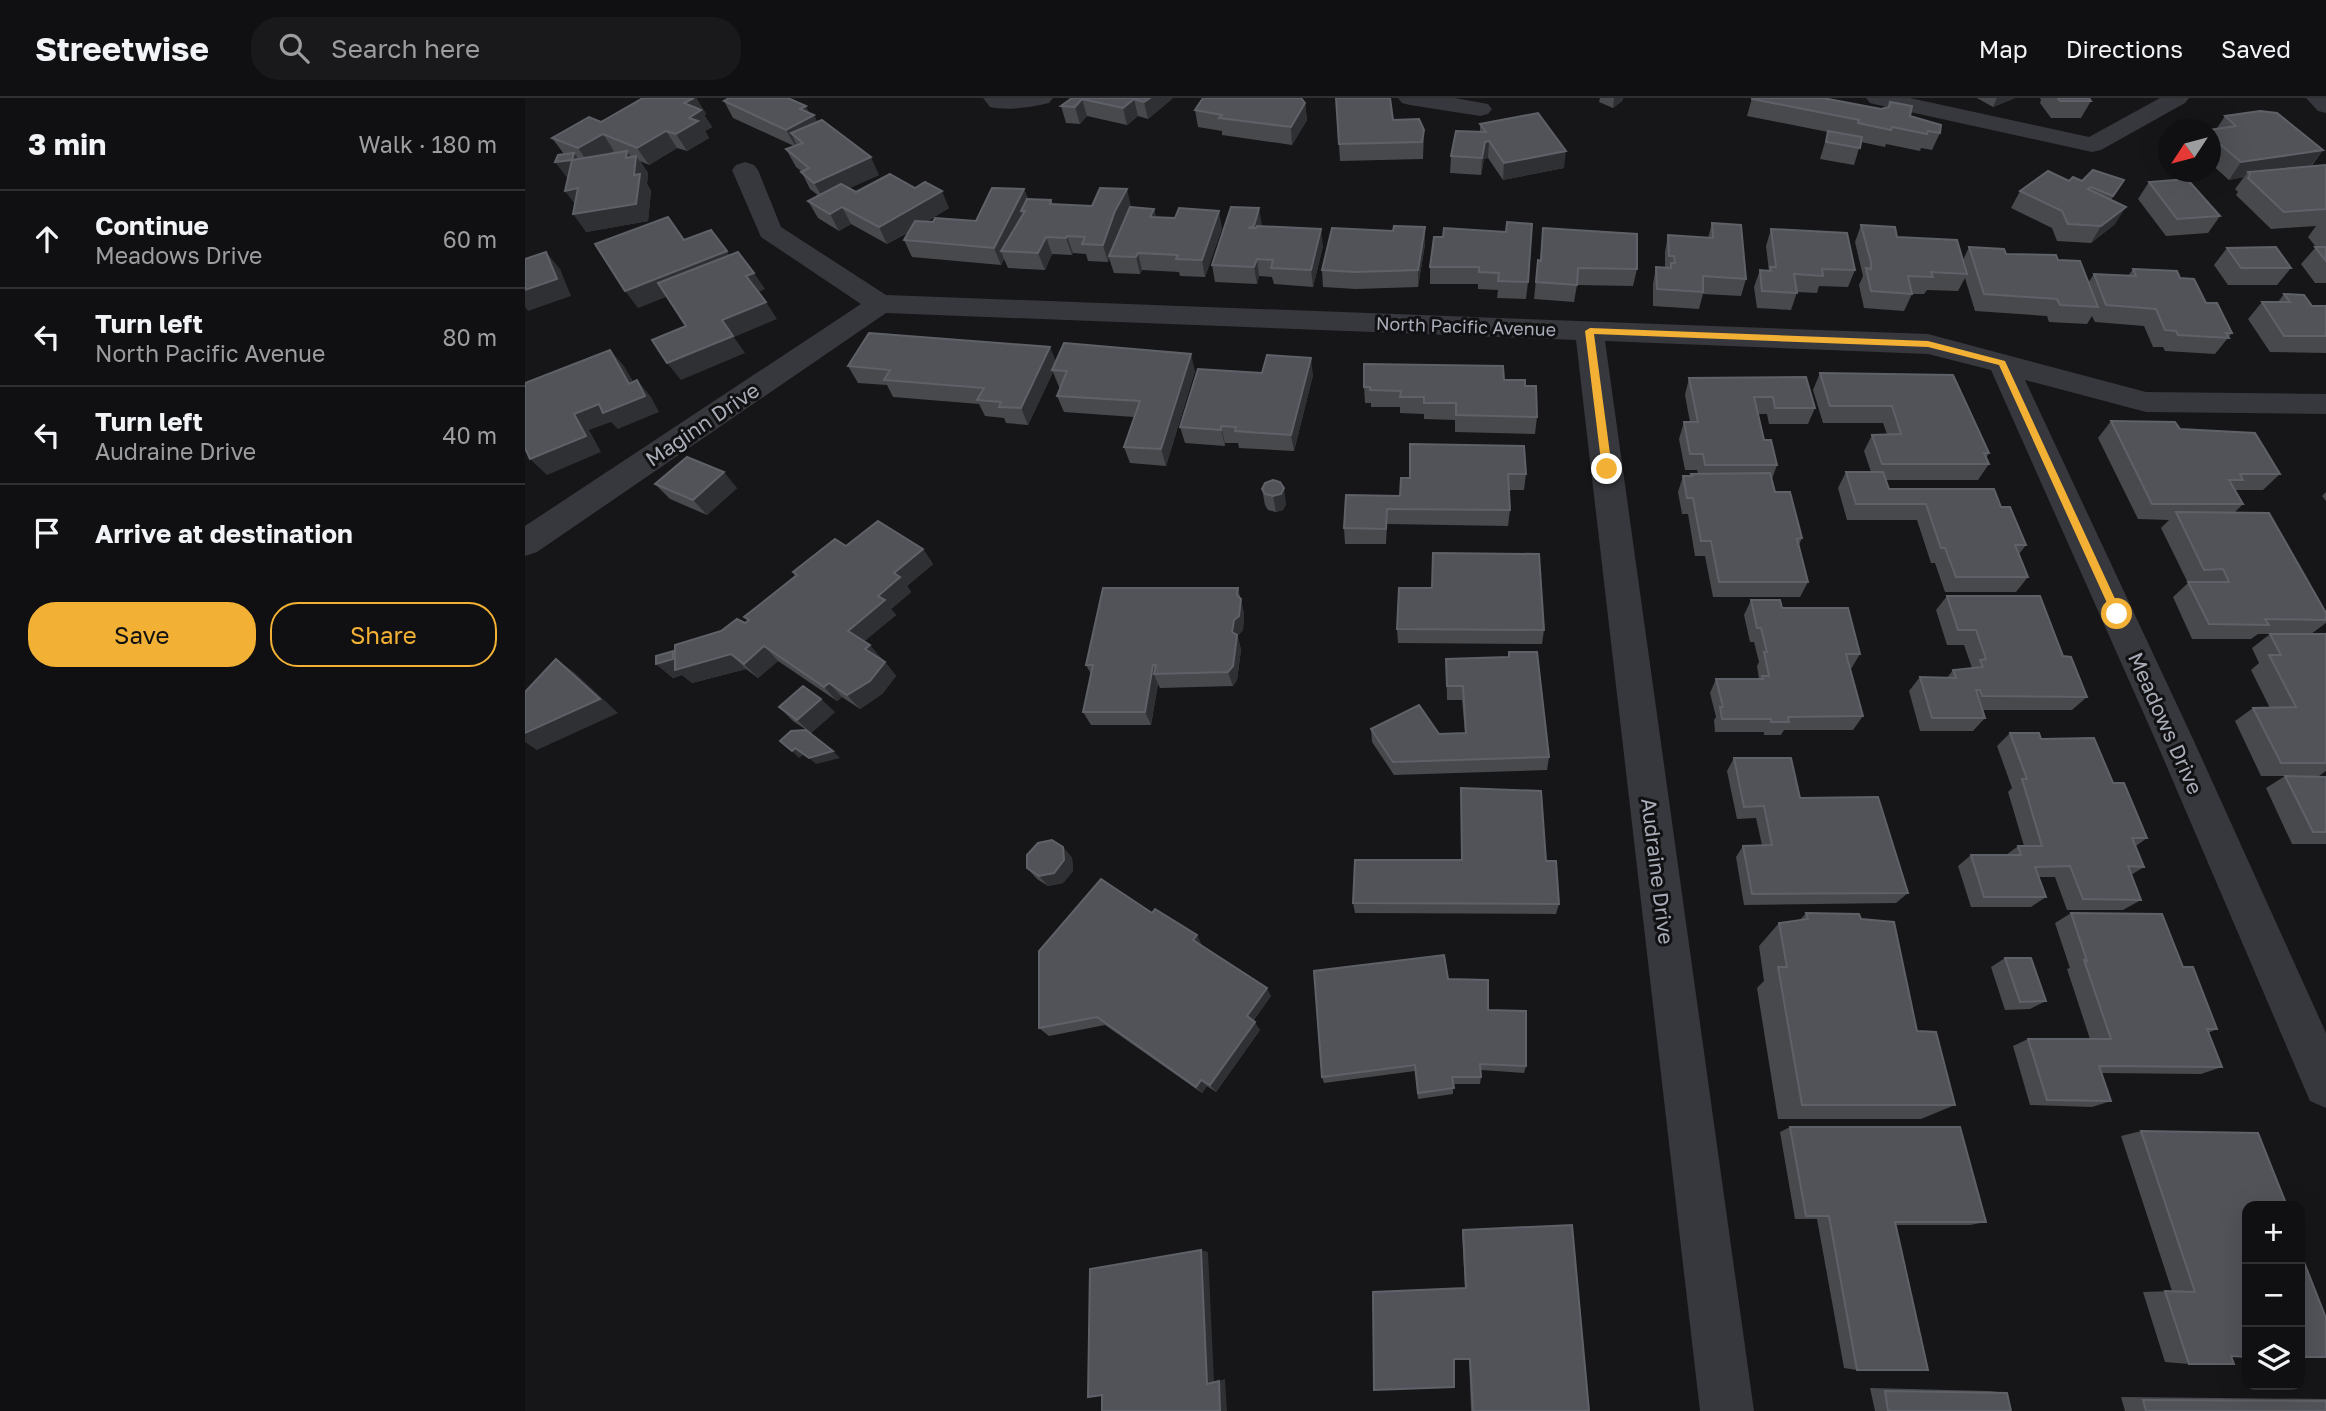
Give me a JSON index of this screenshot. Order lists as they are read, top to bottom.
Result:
{
  "streets": {
    "street": [
      "North Pacific Avenue",
      "Maginn Drive",
      "Meadows Drive",
      "Audraine Drive"
    ]
  },
  "crossings": [
    ["North Pacific Avenue", "Maginn Drive"],
    ["North Pacific Avenue", "Meadows Drive"],
    ["North Pacific Avenue", "Audraine Drive"]
  ],
  "north": "bottom left",
  "page": {
    "header": "Streetwise",
    "search": "Search here",
    "nav": ["Map", "Directions", "Saved"],
    "heading": ["3 min", "Walk · 180 m"],
    "list": [
      ["Continue", "Meadows Drive", "60 m"],
      ["Turn left", "North Pacific Avenue", "80 m"],
      ["Turn left", "Audraine Drive", "40 m"],
      "Arrive at destination"
    ],
    "buttons": ["Save", "Share"],
    "map_buttons": ["+", "−"]
  }
}
